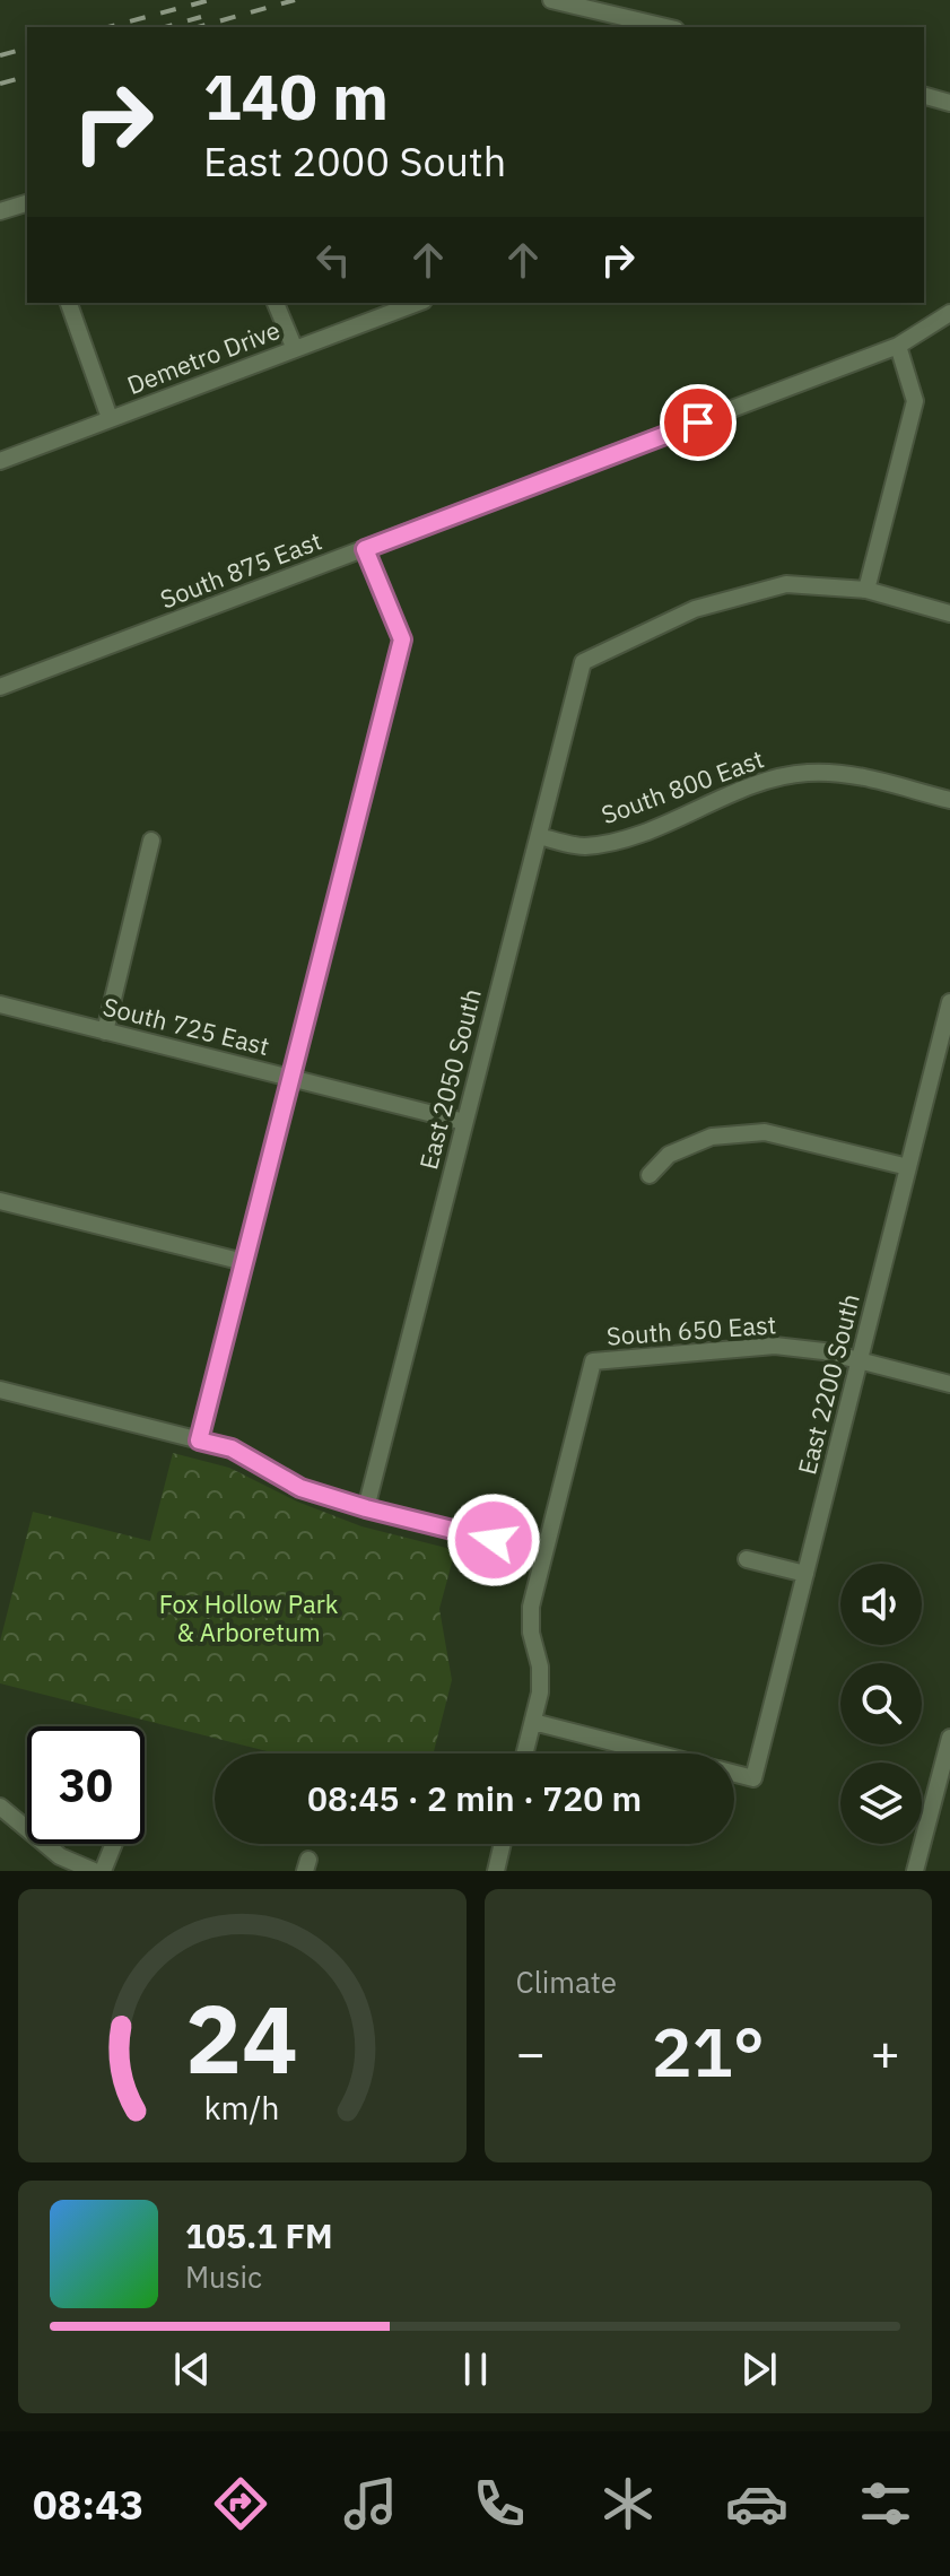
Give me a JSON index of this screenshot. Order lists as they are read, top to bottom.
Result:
{
  "streets": {
    "street": [
      "Demetro Drive",
      "South 875 East",
      "South 800 East",
      "South 725 East",
      "East 2050 South",
      "South 650 East",
      "East 2200 South"
    ]
  },
  "crossings": [
    ["South 800 East", "East 2050 South"],
    ["South 725 East", "East 2050 South"],
    ["South 650 East", "East 2200 South"]
  ],
  "parks": ["Fox Hollow Park & Arboretum"],
  "page": {
    "turn": ["140 m", "East 2000 South"],
    "limit": "30",
    "trip": "08:45 · 2 min · 720 m",
    "tile": "Climate",
    "heat": ["−", "21°", "+"],
    "song": ["105.1 FM", "Music"],
    "tabs": "08:43",
    "gauge": ["24", "km/h"]
  }
}
